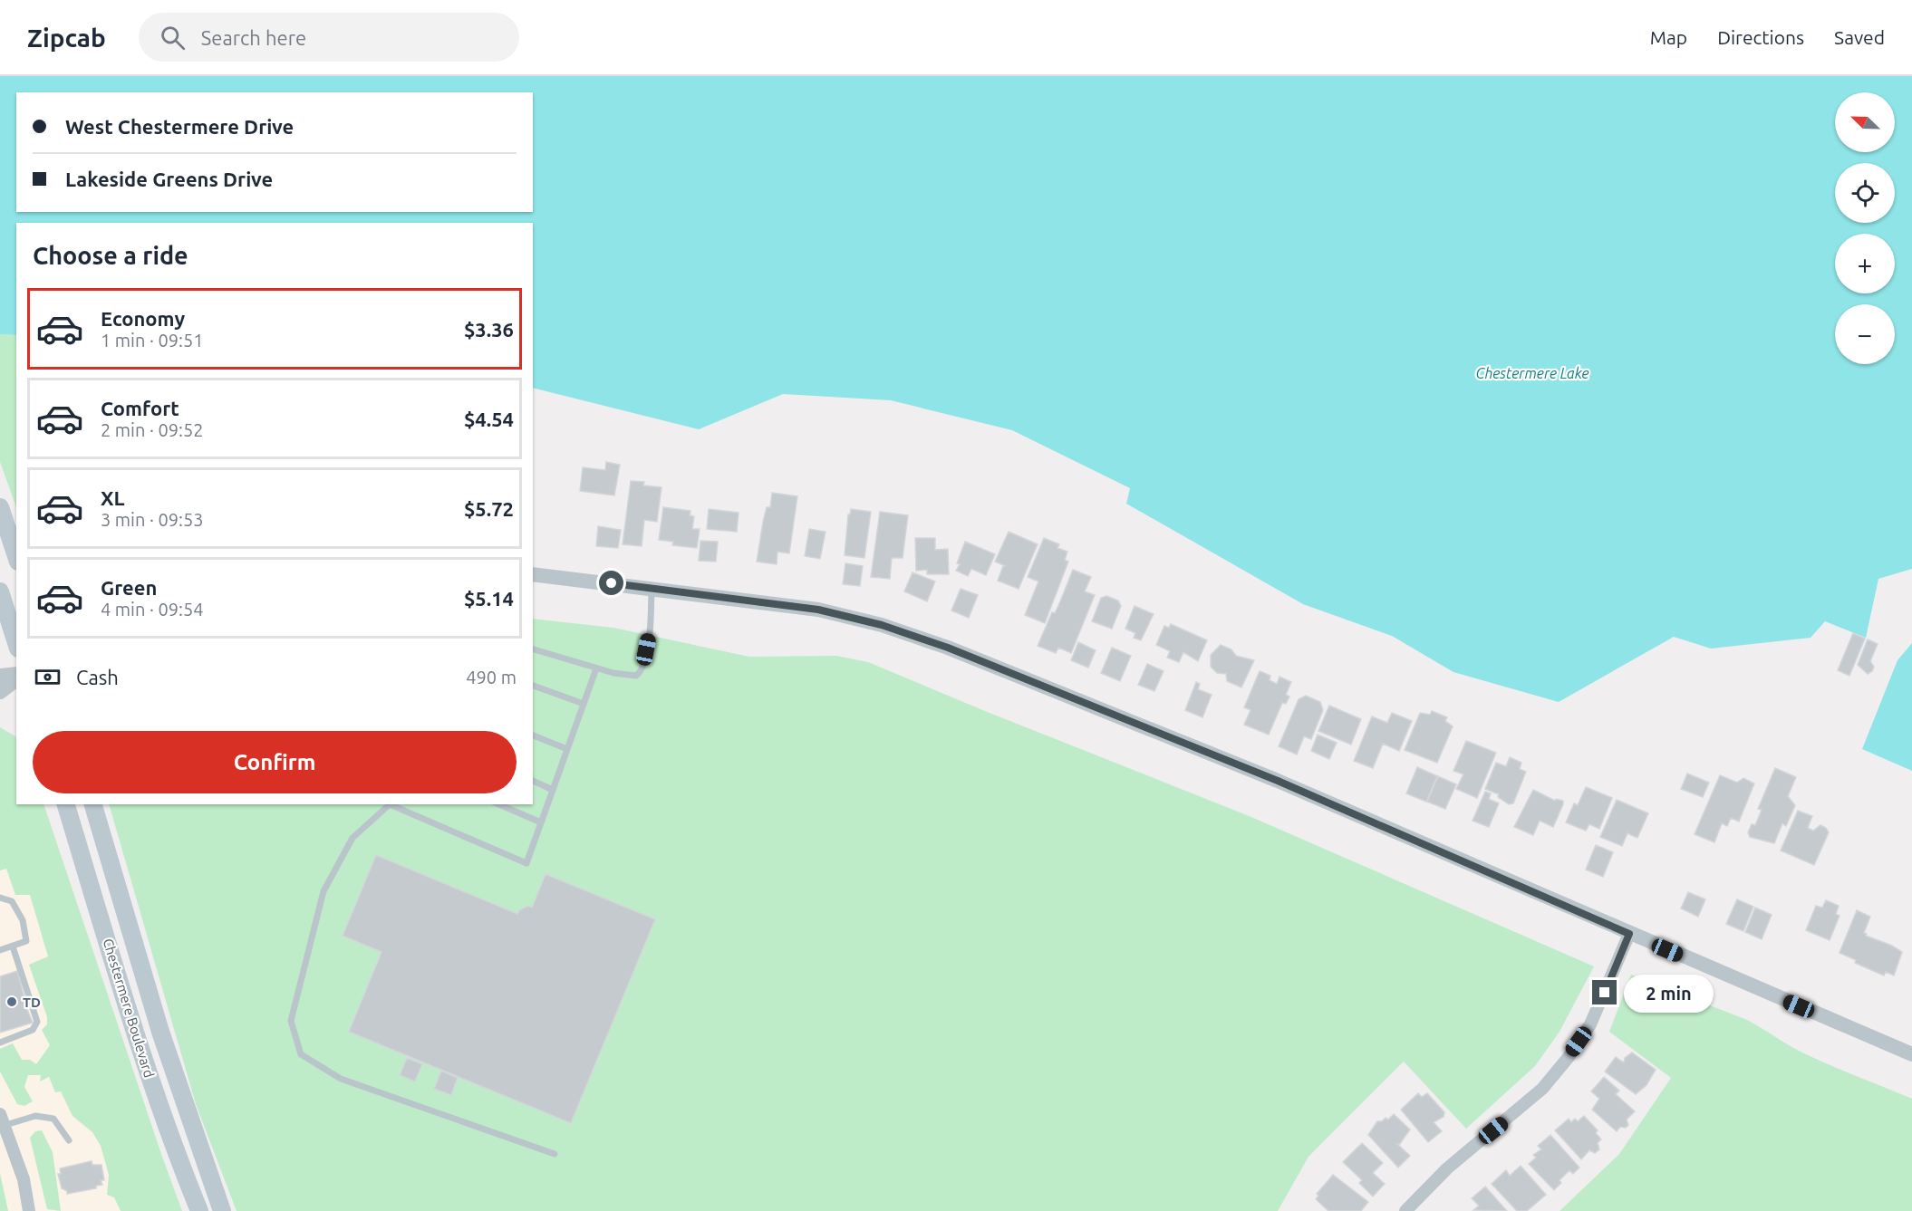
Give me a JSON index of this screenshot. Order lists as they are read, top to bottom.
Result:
{
  "streets": {
    "main road": ["Chestermere Boulevard"]
  },
  "water": ["Chestermere Lake"],
  "places": ["TD"],
  "north": "top left",
  "page": {
    "header": "Zipcab",
    "search": "Search here",
    "nav": ["Map", "Directions", "Saved"],
    "map_buttons": ["+", "−"],
    "banner": ["West Chestermere Drive", "Lakeside Greens Drive"],
    "heading": "Choose a ride",
    "list": [
      {
        "name": "Economy",
        "note": "1 min · 09:51",
        "value": "$3.36"
      },
      {
        "name": "Comfort",
        "note": "2 min · 09:52",
        "value": "$4.54"
      },
      {
        "name": "XL",
        "note": "3 min · 09:53",
        "value": "$5.72"
      },
      {
        "name": "Green",
        "note": "4 min · 09:54",
        "value": "$5.14"
      }
    ],
    "pay": ["Cash", "490 m"],
    "buttons": "Confirm",
    "bubble": "2 min"
  }
}
